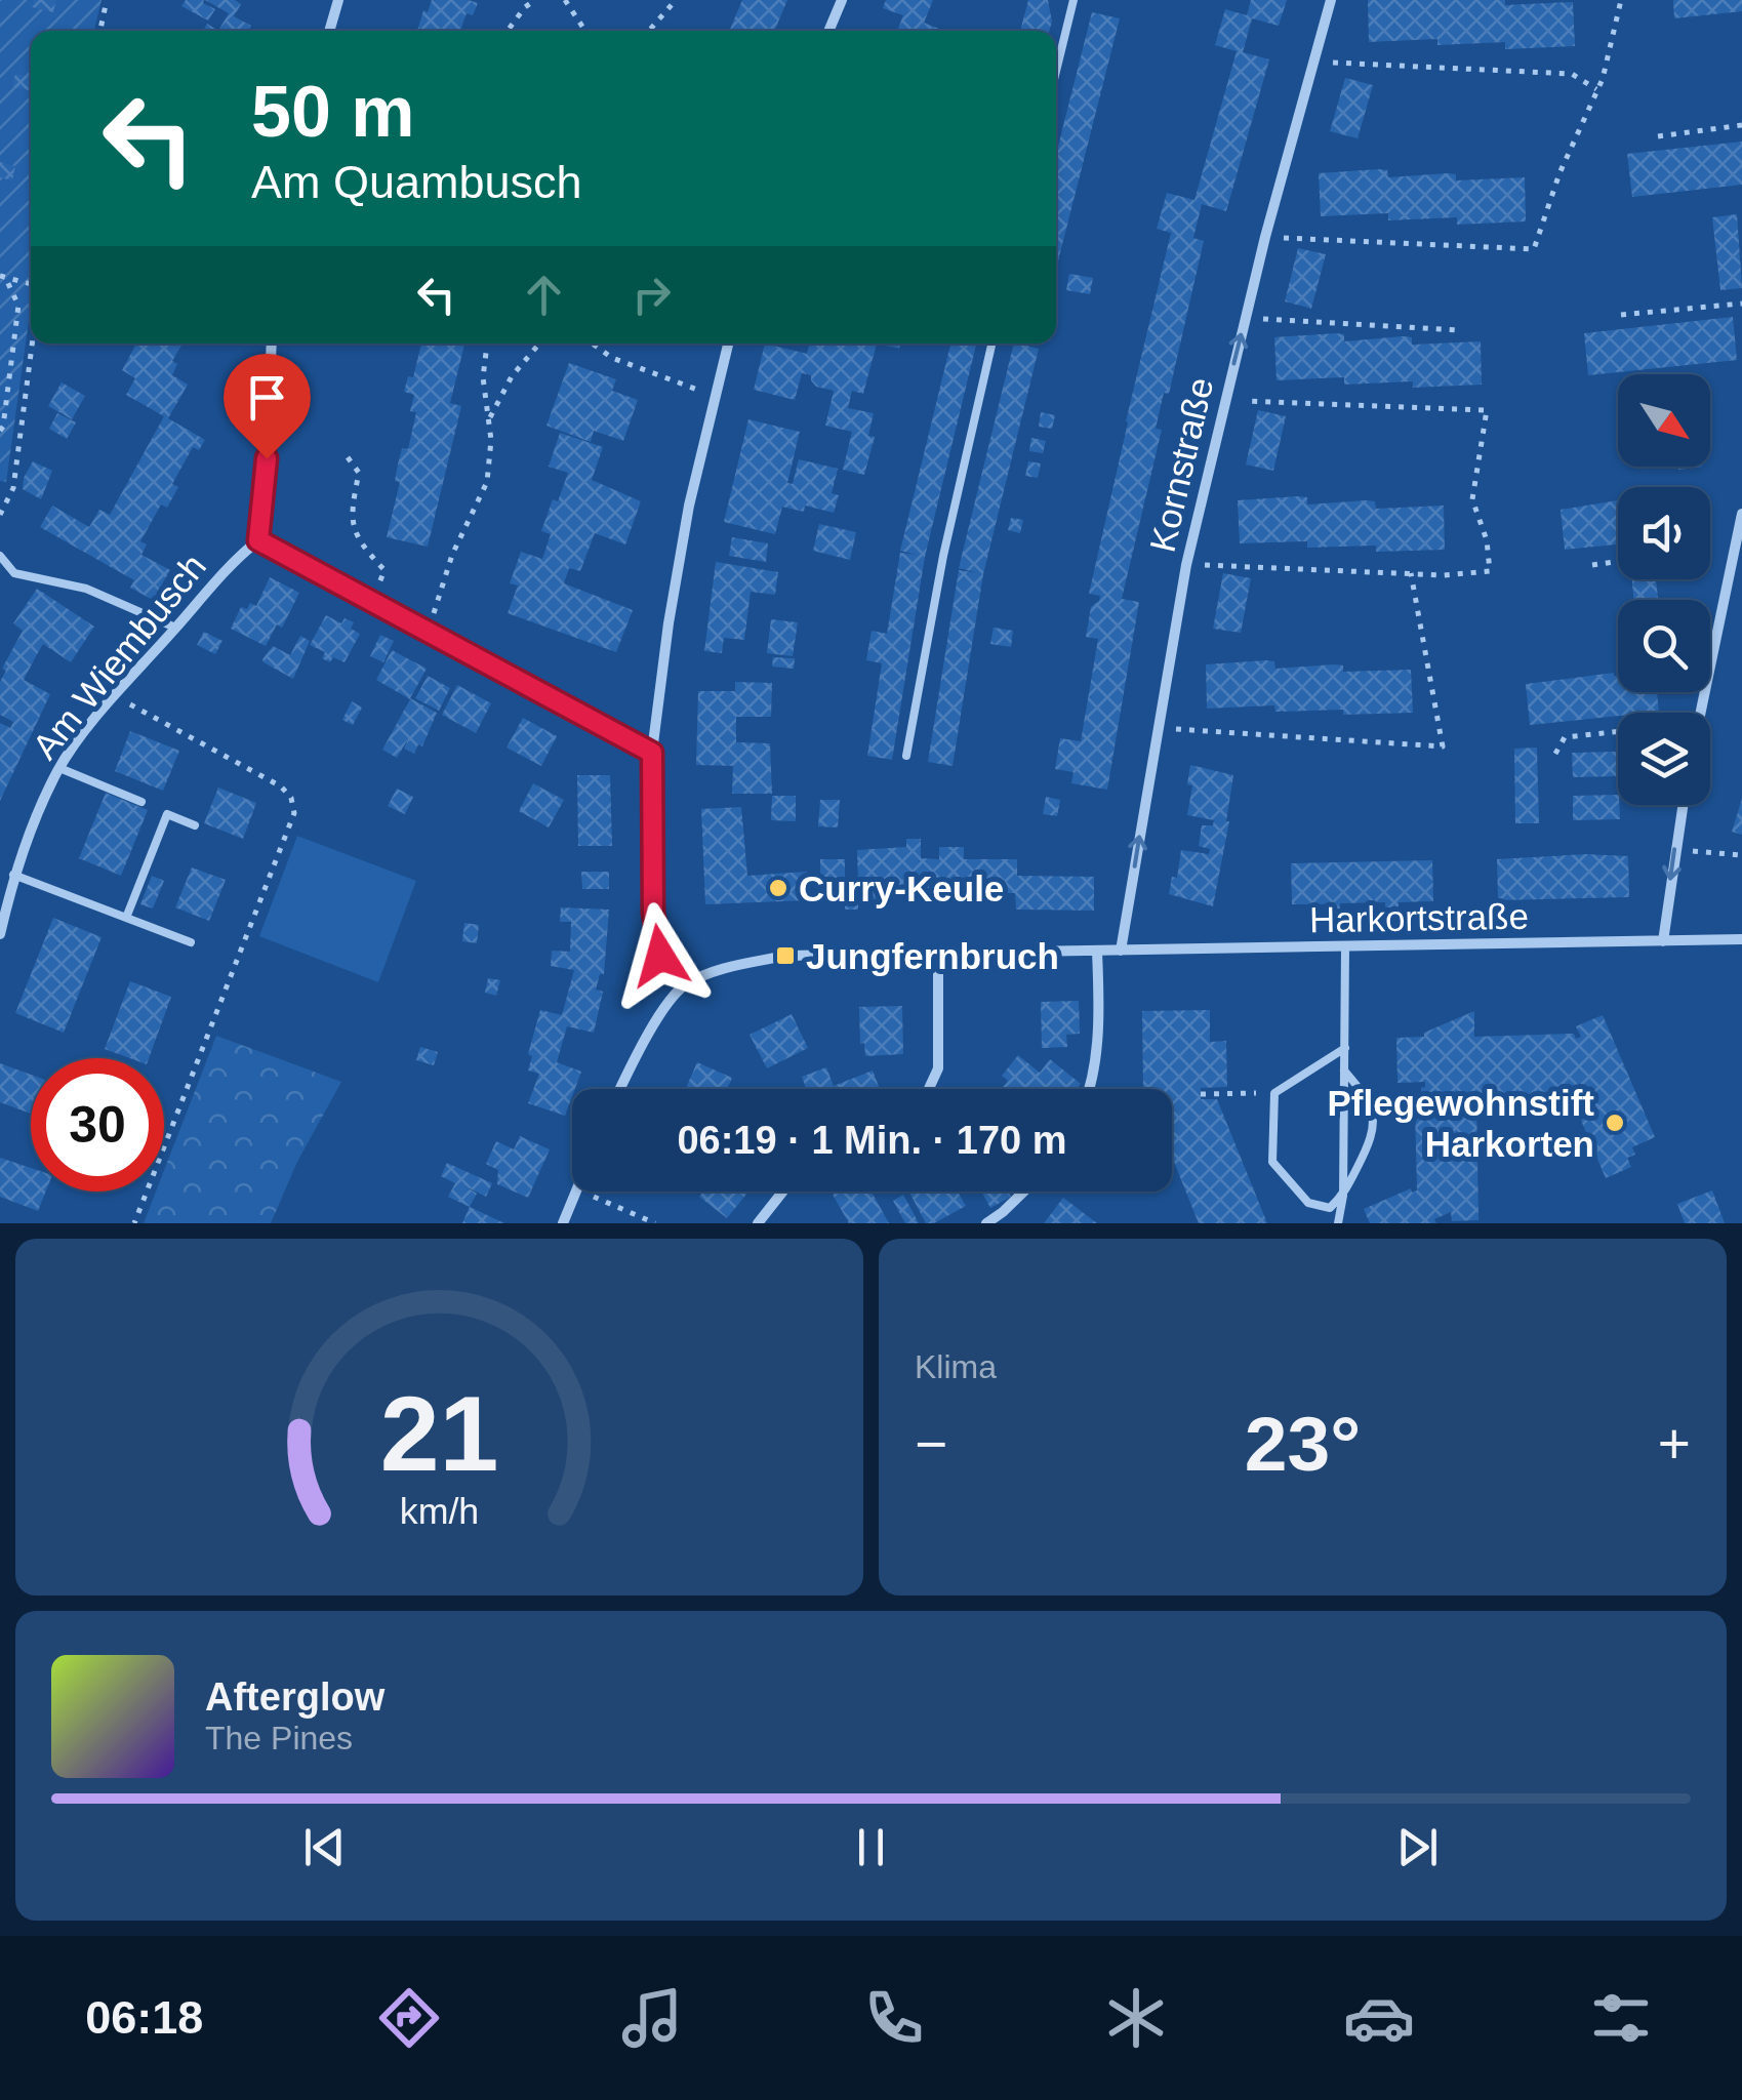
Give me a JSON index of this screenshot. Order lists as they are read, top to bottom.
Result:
{
  "streets": {
    "street": ["Kornstraße", "Am Wiembusch", "Harkortstraße"]
  },
  "crossings": [
    ["Kornstraße", "Harkortstraße"]
  ],
  "places": {
    "other": ["Curry-Keule", "Pflegewohnstift Harkorten"],
    "transit": ["Jungfernbruch"]
  },
  "north": "bottom right",
  "page": {
    "turn": ["50 m", "Am Quambusch"],
    "limit": "30",
    "trip": "06:19 · 1 Min. · 170 m",
    "tile": "Klima",
    "heat": ["−", "23°", "+"],
    "song": ["Afterglow", "The Pines"],
    "tabs": "06:18",
    "gauge": ["21", "km/h"]
  }
}
